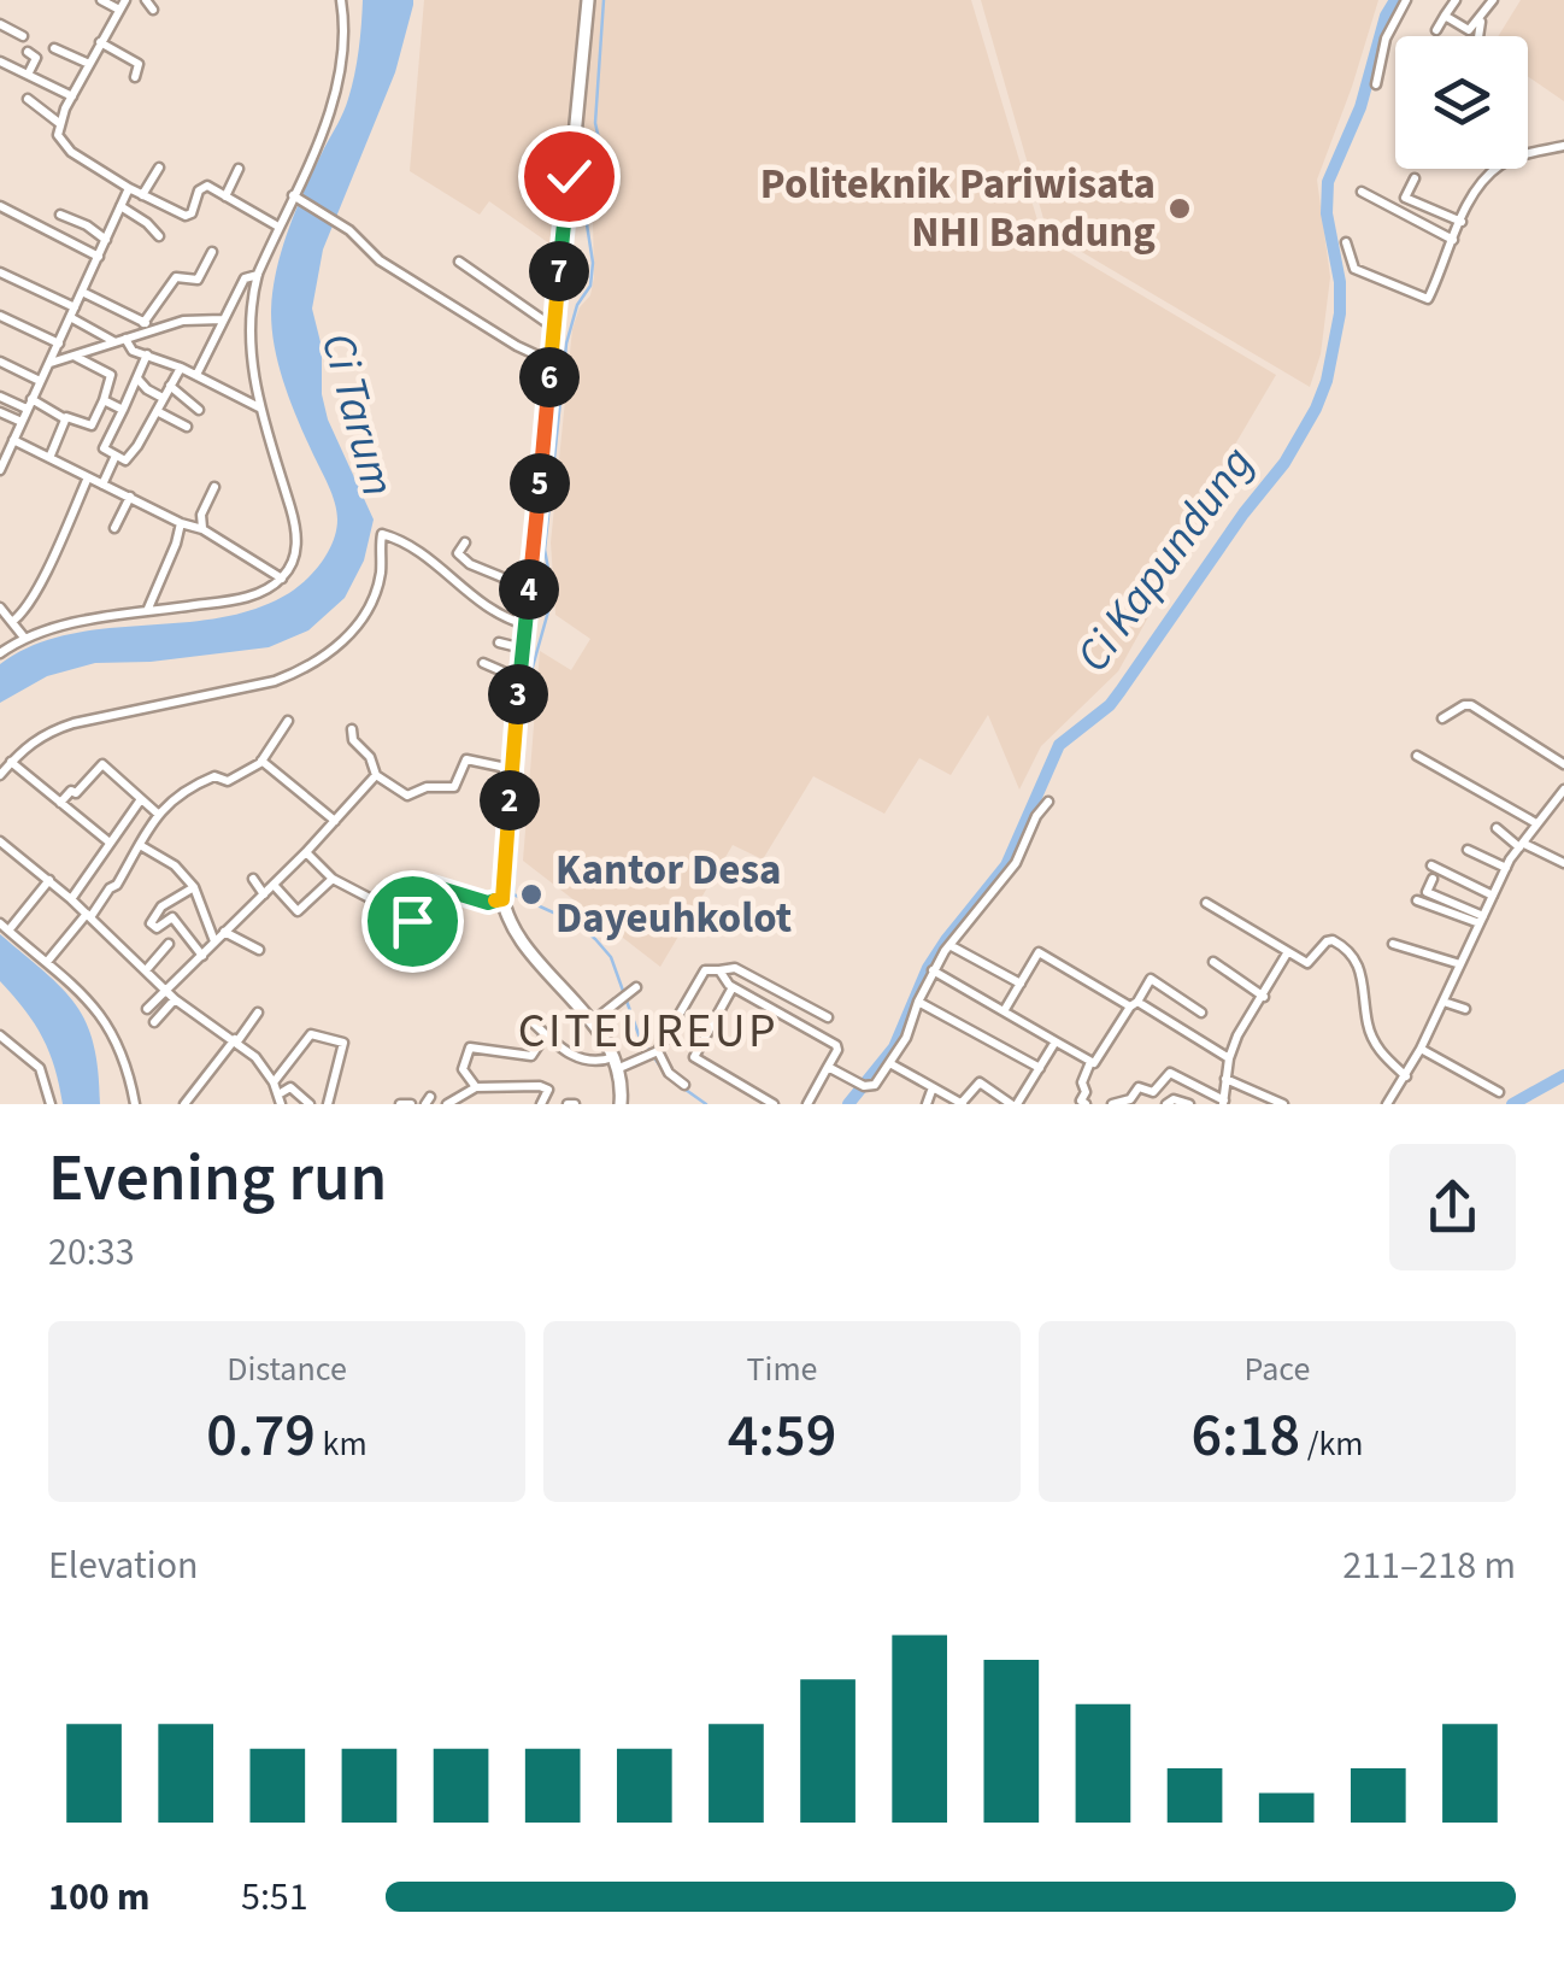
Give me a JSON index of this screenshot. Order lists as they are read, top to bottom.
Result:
{
  "districts": ["CITEUREUP"],
  "water": ["Ci Tarum", "Ci Kapundung"],
  "places": ["Politeknik Pariwisata NHI Bandung", "Kantor Desa Dayeuhkolot"],
  "page": {
    "pins": [
      "7",
      "6",
      "5",
      "4",
      "3",
      "2"
    ],
    "heading": ["Evening run", "20:33"],
    "stats": [
      ["Distance", "0.79 km"],
      ["Time", "4:59"],
      ["Pace", "6:18 /km"]
    ],
    "chart": ["Elevation", "211–218 m"],
    "list": [
      {
        "name": "100 m",
        "note": "5:51"
      }
    ]
  }
}
